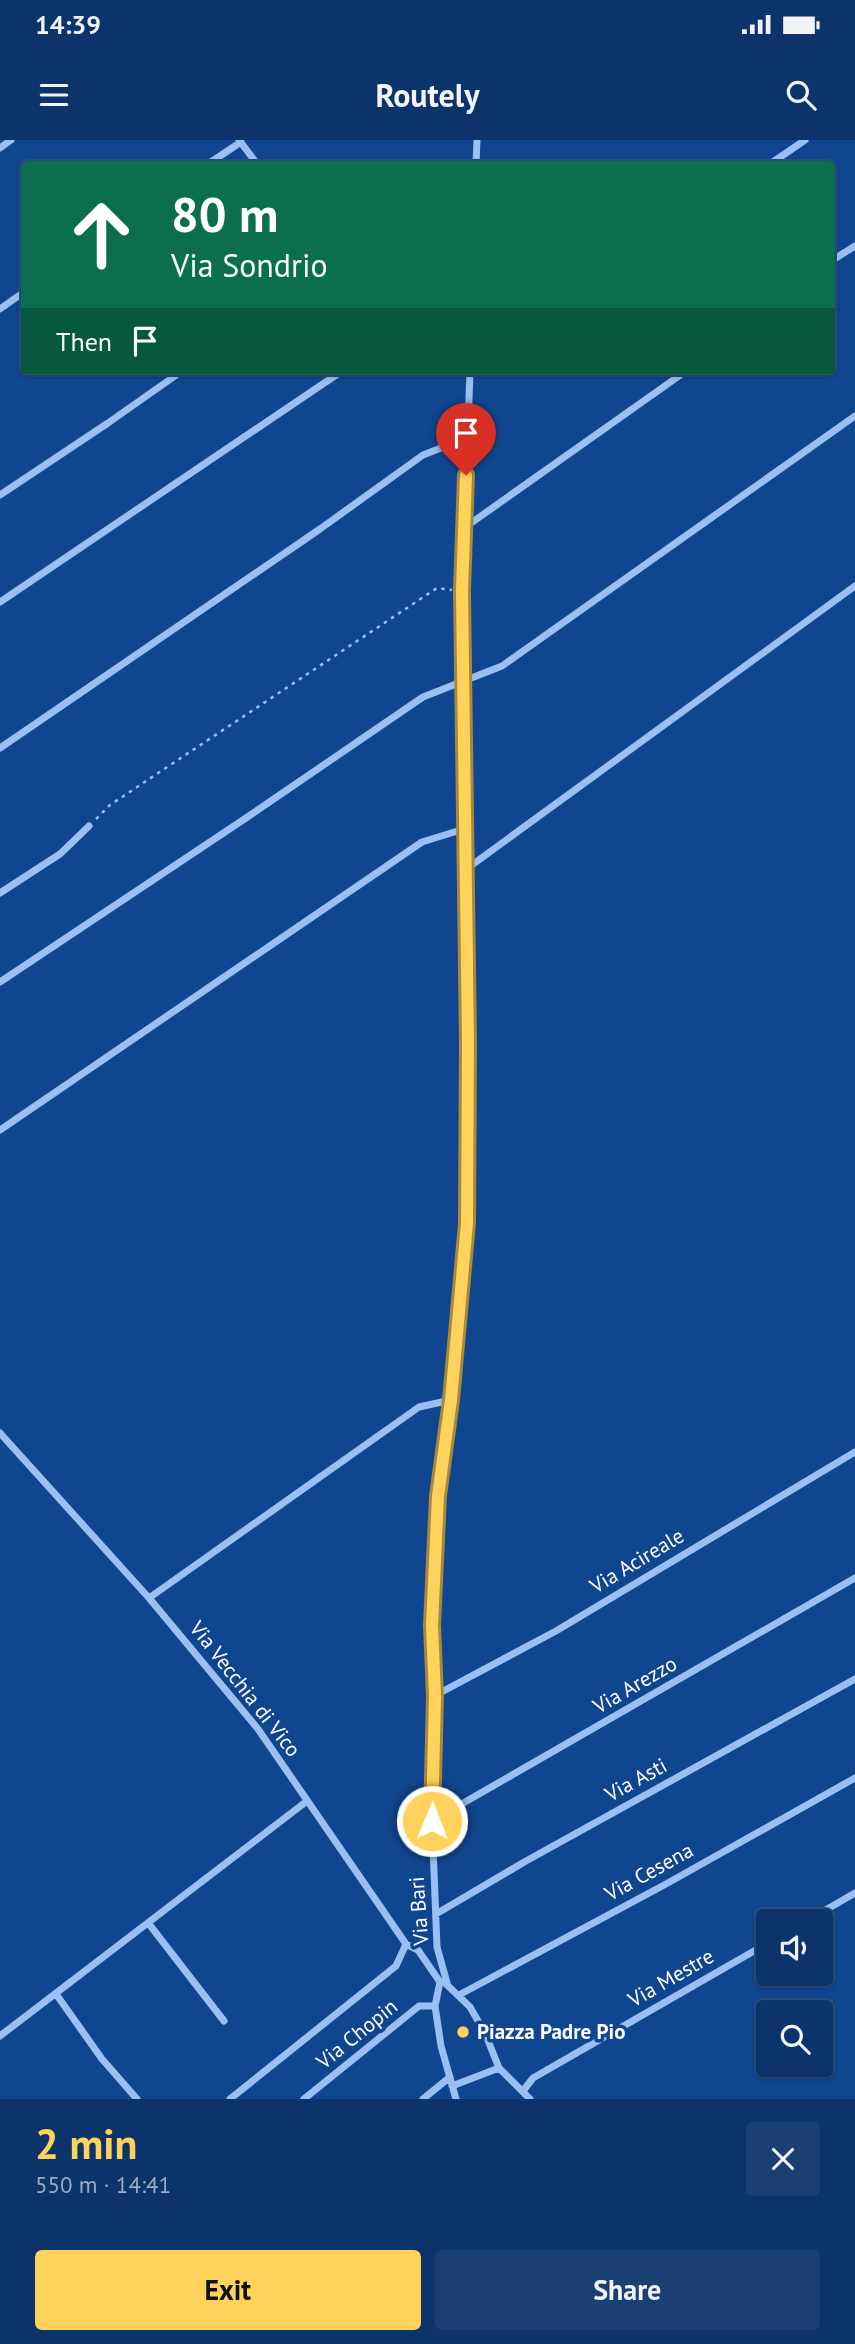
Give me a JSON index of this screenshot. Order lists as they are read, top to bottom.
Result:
{
  "streets": {
    "street": [
      "Via Acireale",
      "Via Arezzo",
      "Via Vecchia di Vico",
      "Via Asti",
      "Via Cesena",
      "Via Bari",
      "Via Mestre",
      "Via Chopin"
    ]
  },
  "crossings": [
    ["Via Acireale", "Via Bari"],
    ["Via Arezzo", "Via Bari"],
    ["Via Vecchia di Vico", "Via Cesena"],
    ["Via Vecchia di Vico", "Via Bari"],
    ["Via Asti", "Via Bari"],
    ["Via Bari", "Via Chopin"]
  ],
  "places": ["Piazza Padre Pio"],
  "page": {
    "status": "14:39",
    "header": "Routely",
    "turn": ["80 m", "Via Sondrio"],
    "then": "Then",
    "heading": ["2 min", "550 m · 14:41"],
    "buttons": ["Exit", "Share"]
  }
}
